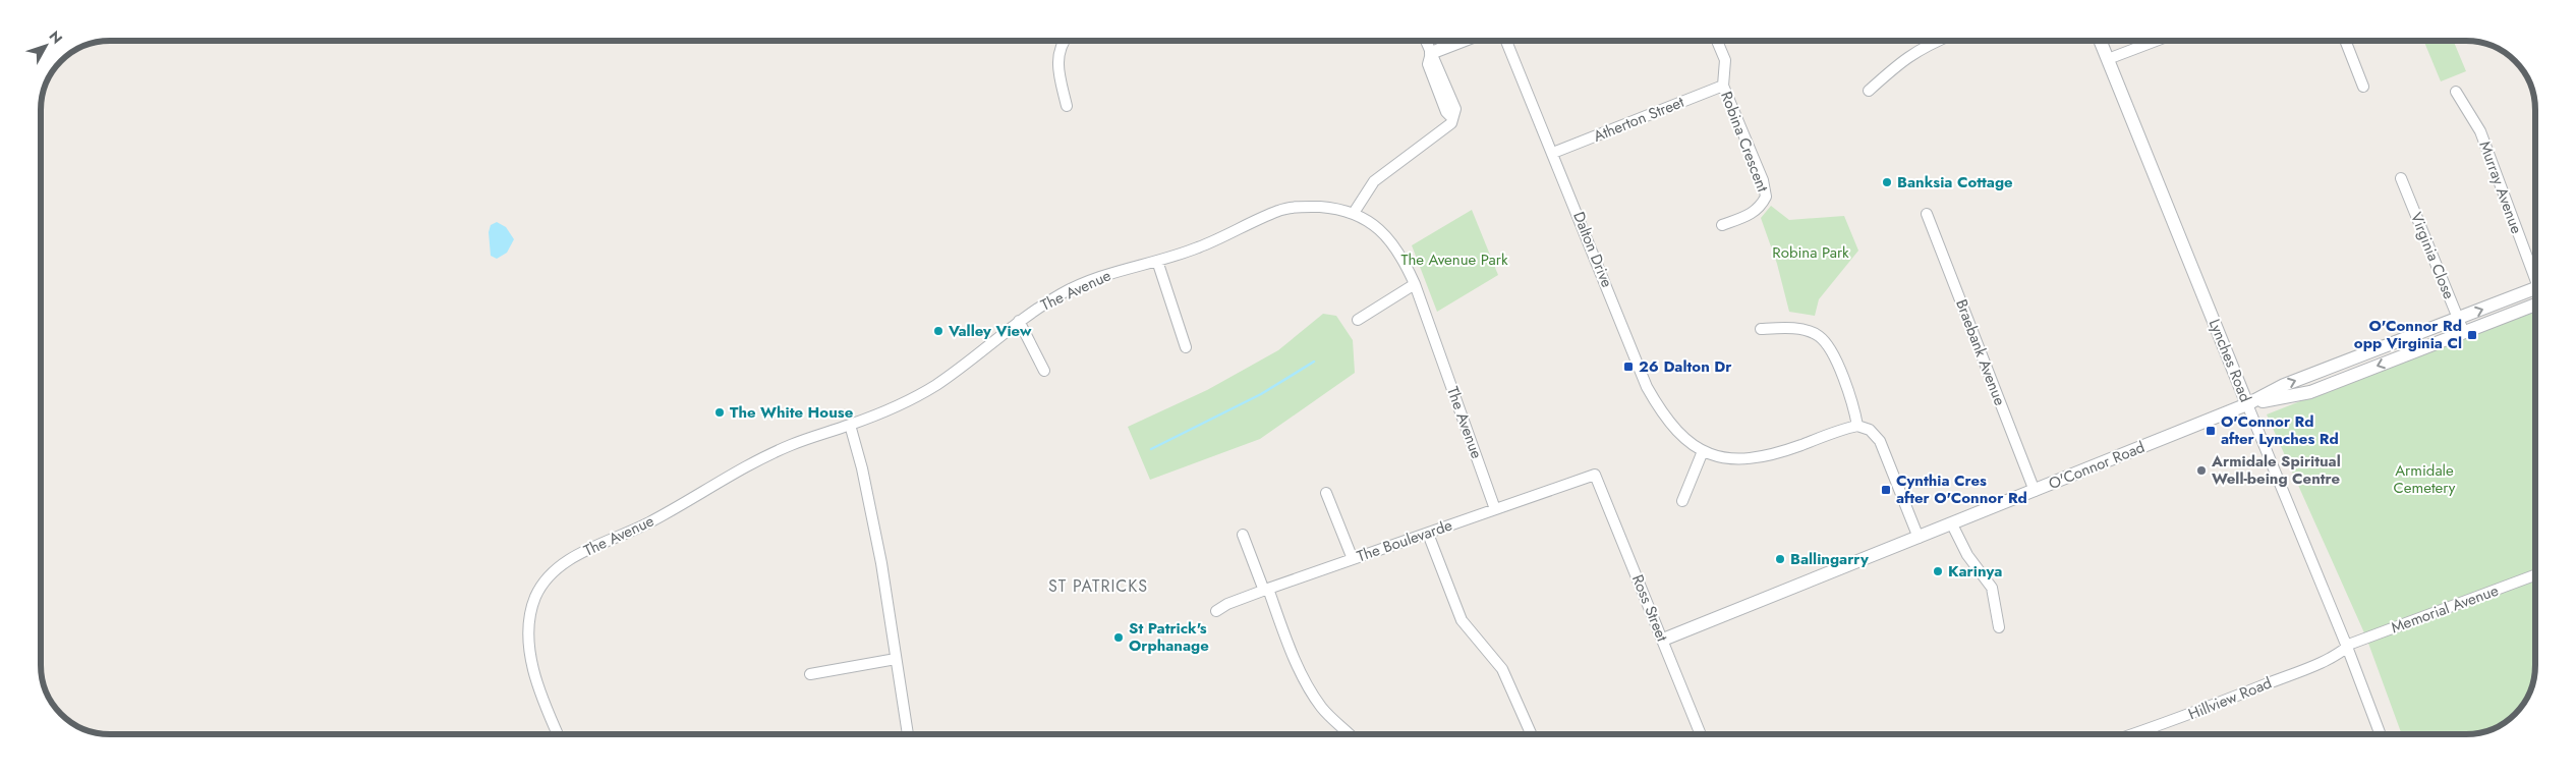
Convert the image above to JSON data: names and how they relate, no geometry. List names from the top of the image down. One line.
{"streets":{"street":["Atherton Street","Robina Crescent","Murray Avenue","Dalton Drive","Virginia Close","The Avenue","Braebank Avenue","Lynches Road","O'Connor Road","The Boulevarde","Ross Street","Memorial Avenue","Hillview Road"]},"crossings":[["Atherton Street","Robina Crescent"],["Atherton Street","Dalton Drive"],["Virginia Close","O'Connor Road"],["The Avenue","The Boulevarde"],["Braebank Avenue","O'Connor Road"],["Lynches Road","O'Connor Road"],["Lynches Road","Memorial Avenue"],["Lynches Road","Hillview Road"],["O'Connor Road","Ross Street"],["The Boulevarde","Ross Street"],["Memorial Avenue","Hillview Road"]],"districts":["ST PATRICKS"],"parks":["Robina Park","The Avenue Park","Armidale Cemetery"],"places":{"other":["Banksia Cottage","Valley View","The White House","Armidale Spiritual Well-being Centre","Ballingarry","Karinya","St Patrick's Orphanage"],"transit":["O'Connor Rd opp Virginia Cl","26 Dalton Dr","O'Connor Rd after Lynches Rd","Cynthia Cres after O'Connor Rd"]},"north":"top right"}
